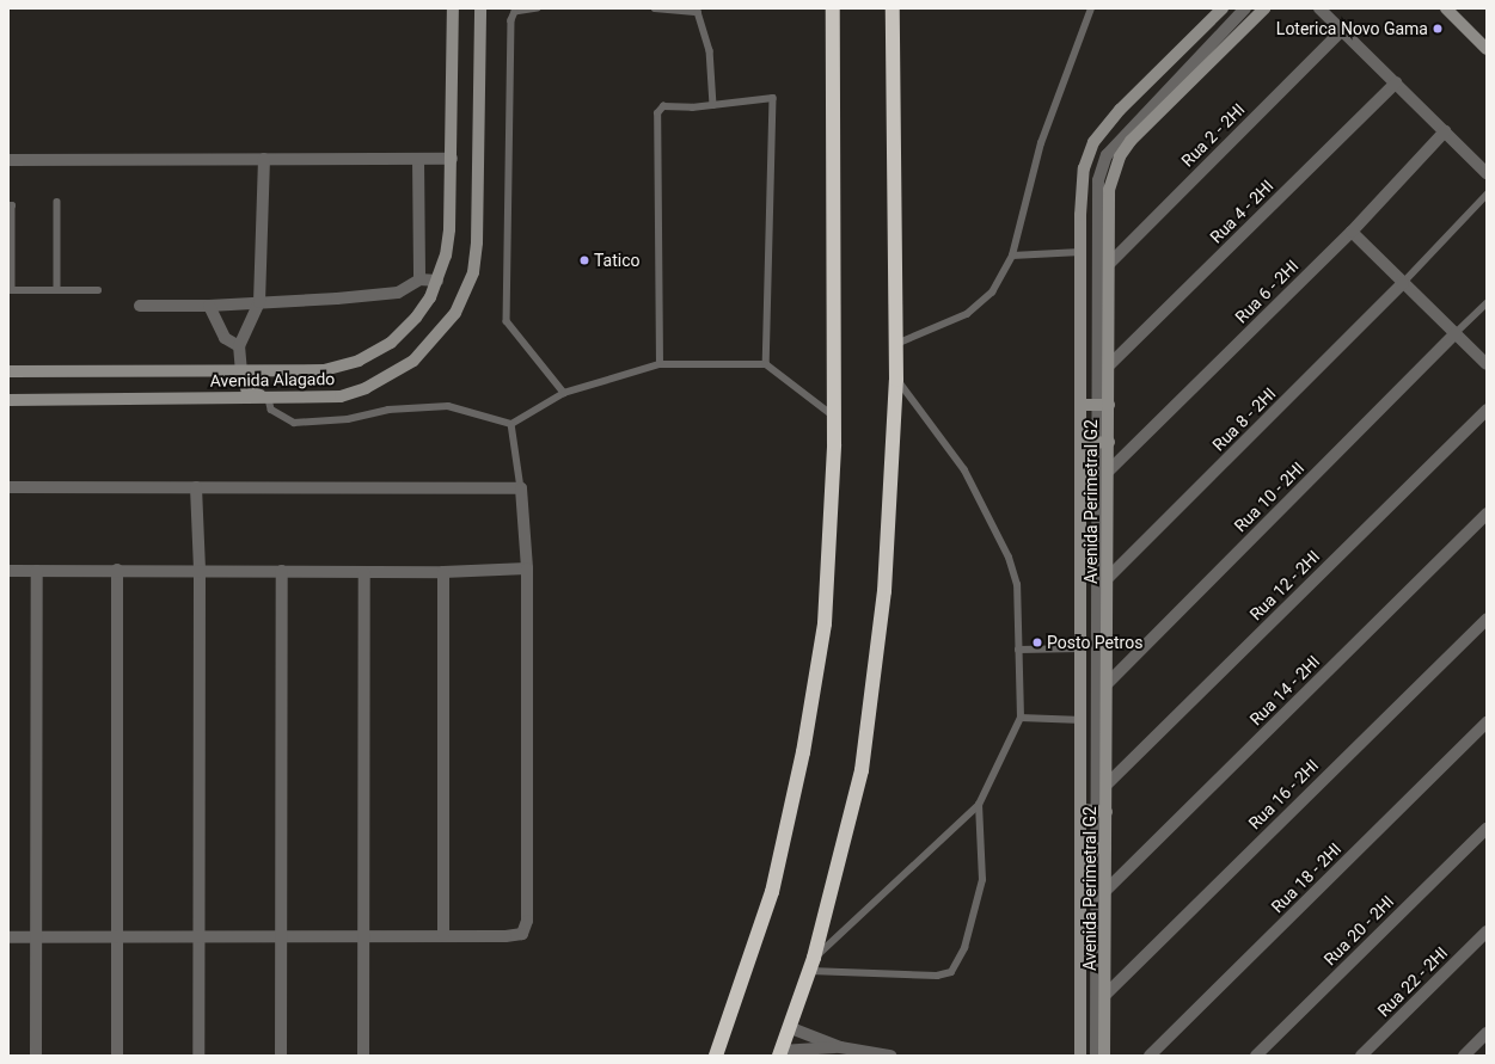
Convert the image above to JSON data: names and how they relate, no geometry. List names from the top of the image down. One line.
{"streets":{"street":["Rua 2 - 2HI","Rua 4 - 2HI","Rua 6 - 2HI","Avenida Alagado","Rua 8 - 2HI","Rua 10 - 2HI","Avenida Perimetral G2","Rua 12 - 2HI","Rua 14 - 2HI","Rua 16 - 2HI","Rua 18 - 2HI","Rua 20 - 2HI","Rua 22 - 2HI"]},"crossings":[["Rua 2 - 2HI","Avenida Perimetral G2"],["Rua 4 - 2HI","Avenida Perimetral G2"],["Rua 6 - 2HI","Avenida Perimetral G2"],["Rua 8 - 2HI","Avenida Perimetral G2"],["Rua 10 - 2HI","Avenida Perimetral G2"],["Avenida Perimetral G2","Rua 12 - 2HI"],["Avenida Perimetral G2","Rua 14 - 2HI"],["Avenida Perimetral G2","Rua 16 - 2HI"]],"places":["Loterica Novo Gama","Tatico","Posto Petros"]}
